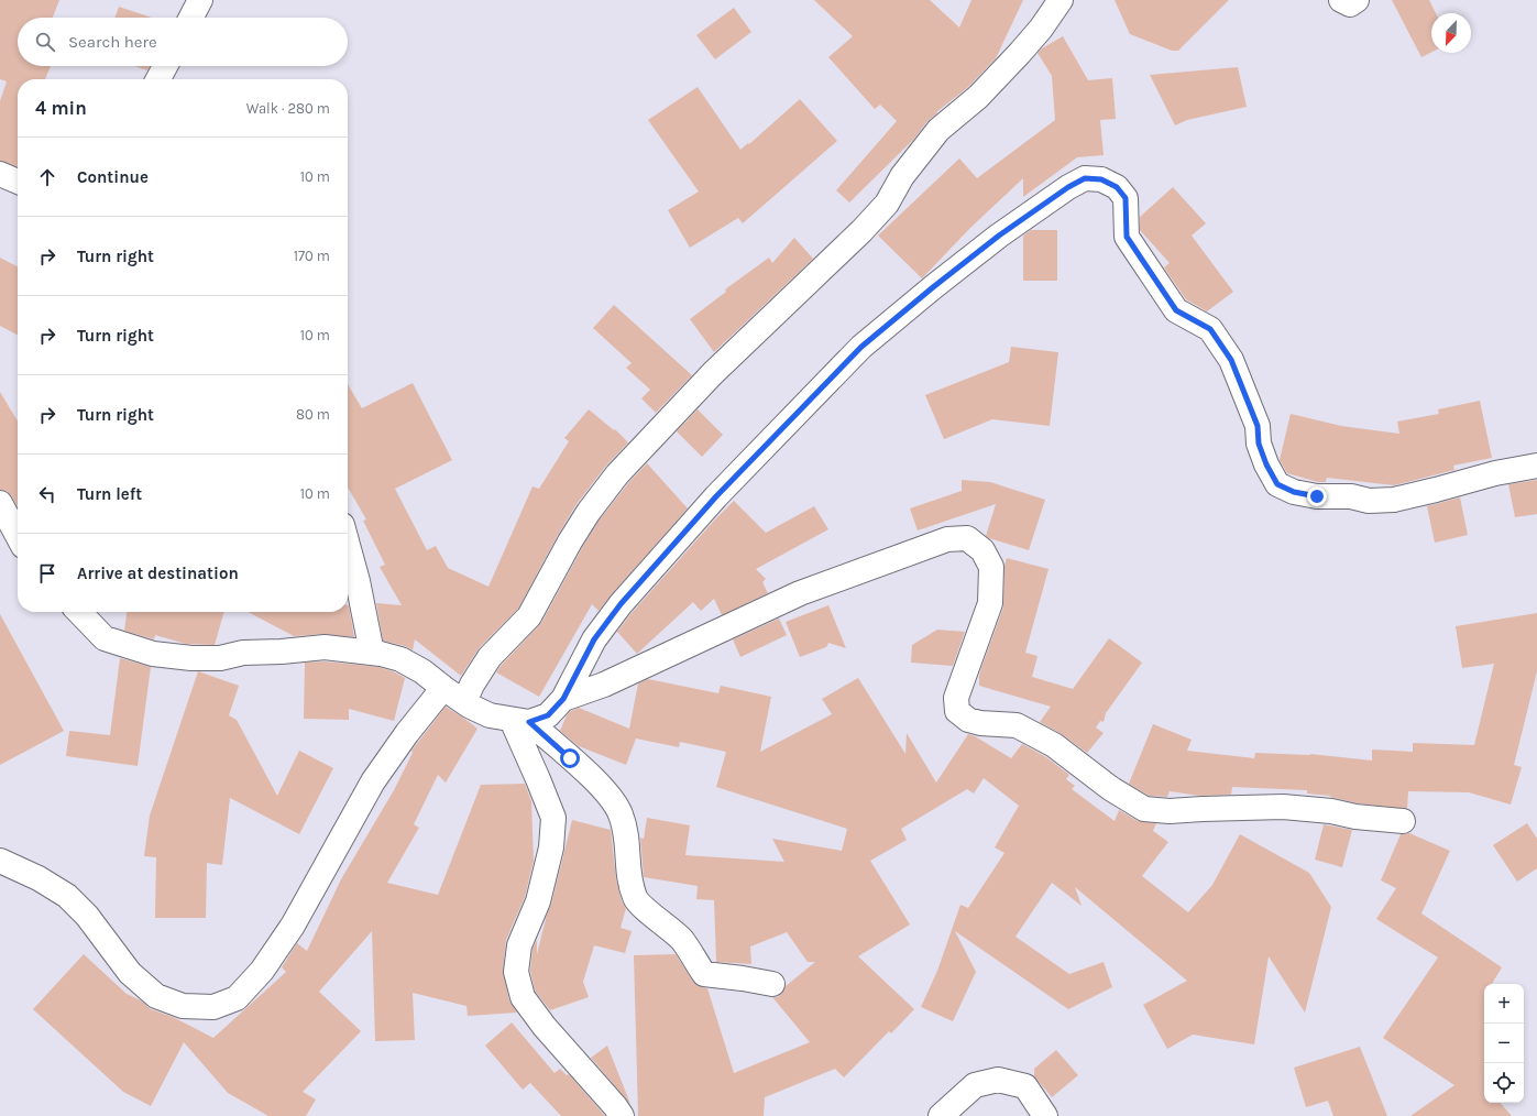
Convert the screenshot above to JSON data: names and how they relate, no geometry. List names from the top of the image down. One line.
{"north":"bottom left","page":{"search":"Search here","heading":["4 min","Walk · 280 m"],"list":[["Continue","10 m"],["Turn right","170 m"],["Turn right","10 m"],["Turn right","80 m"],["Turn left","10 m"],"Arrive at destination"],"map_buttons":["+","−"]}}
